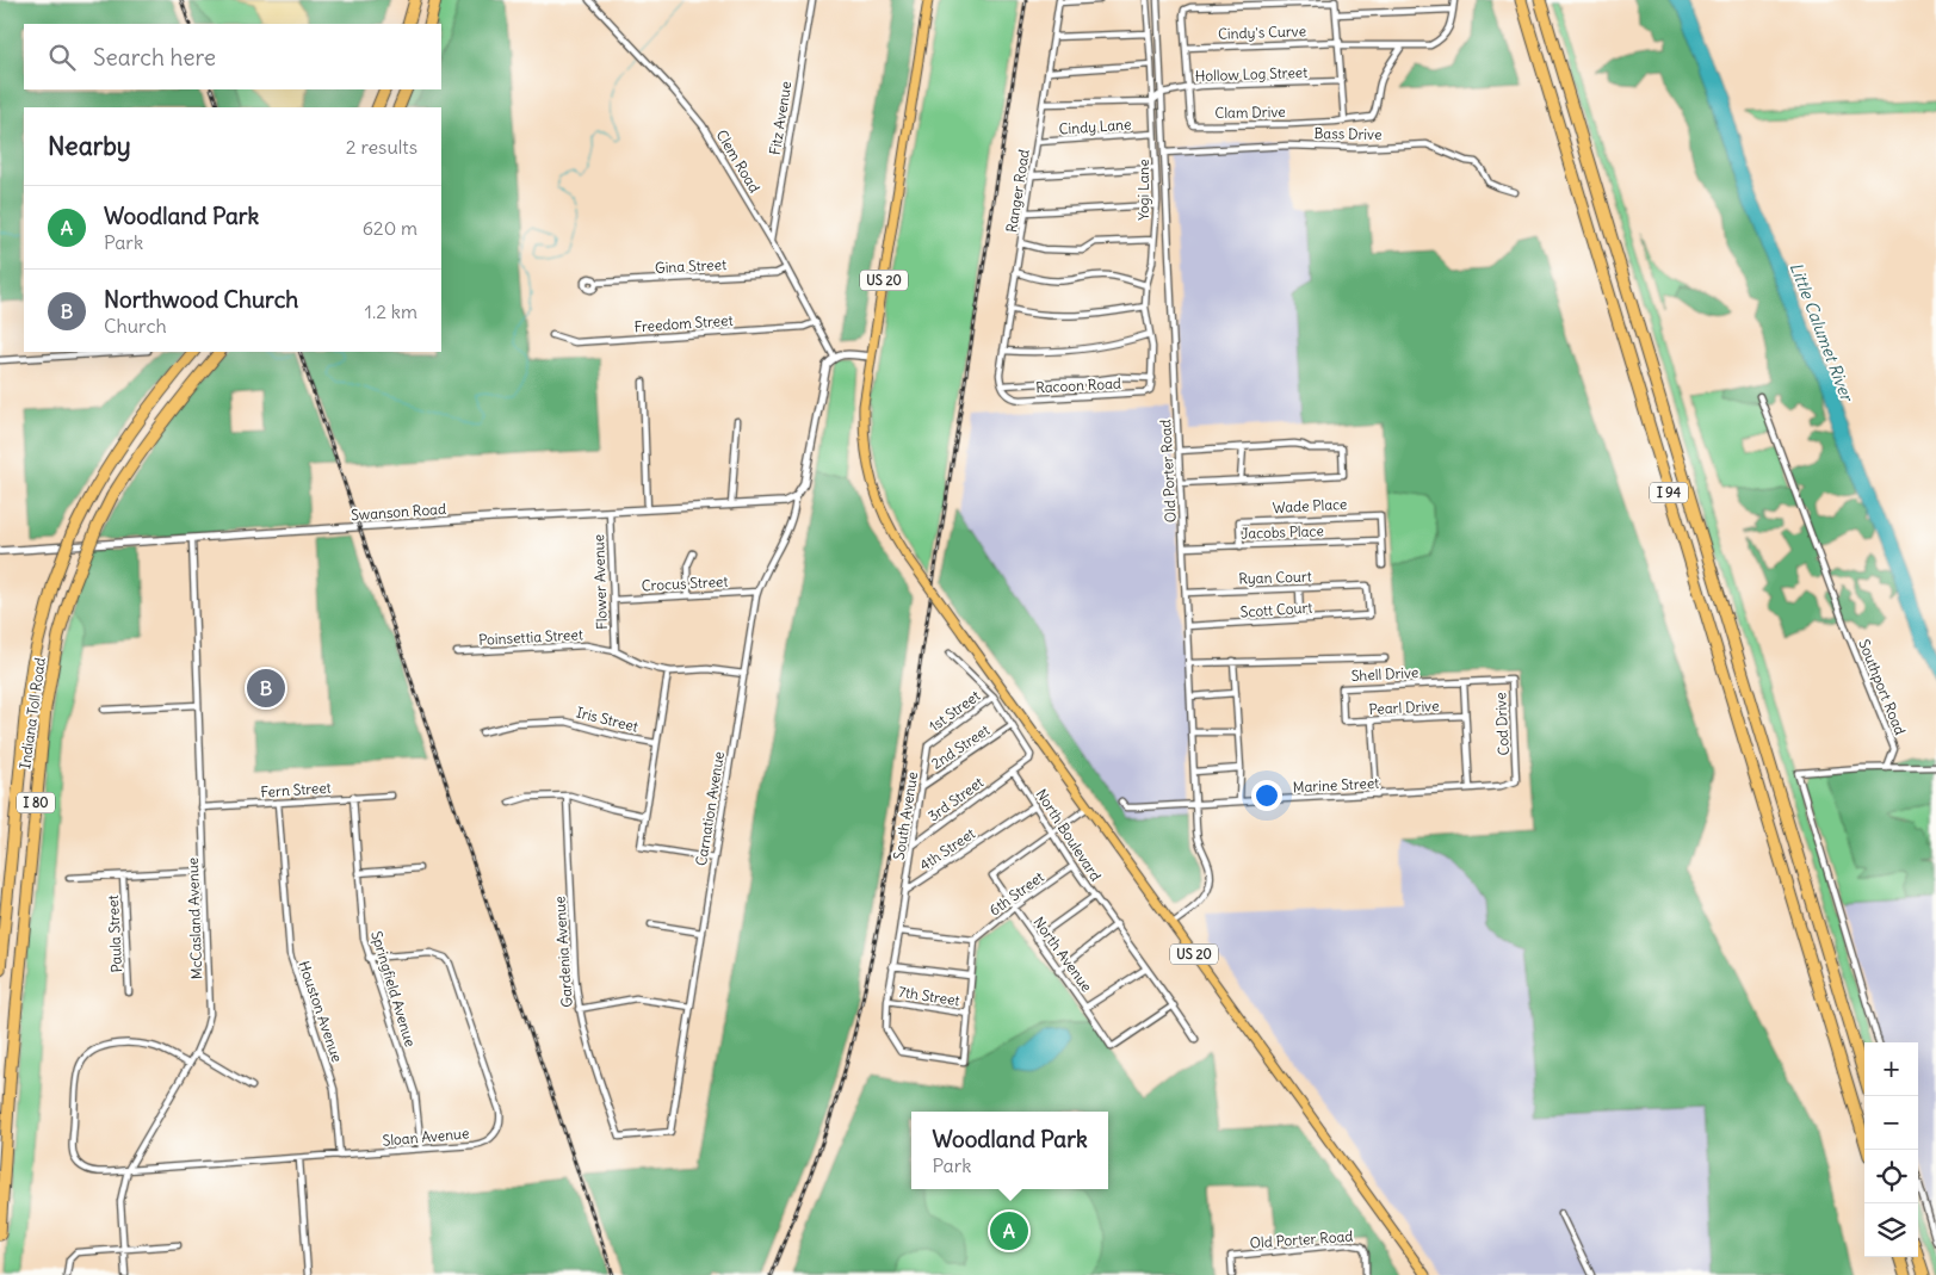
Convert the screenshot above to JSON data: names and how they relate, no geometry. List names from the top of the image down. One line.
{"streets":{"highway":["I 94","Indiana Toll Road","I 80"],"main road":["US 20"],"street":["Cindy's Curve","Hollow Log Street","Clam Drive","Fitz Avenue","Cindy Lane","Bass Drive","Clem Road","Yogi Lane","Ranger Road","Gina Street","Freedom Street","Racoon Road","Old Porter Road","Wade Place","Swanson Road","Jacobs Place","Ryan Court","Flower Avenue","Crocus Street","Scott Court","Poinsettia Street","Shell Drive","Southport Road","Pearl Drive","1st Street","Iris Street","Cod Drive","2nd Street","Marine Street","Fern Street","3rd Street","Carnation Avenue","South Avenue","North Boulevard","4th Street","6th Street","McCasland Avenue","Paula Street","Gardenia Avenue","North Avenue","Springfield Avenue","7th Street","Houston Avenue","Sloan Avenue"]},"crossings":[["Hollow Log Street","Clam Drive"],["Hollow Log Street","Old Porter Road"],["Fitz Avenue","Clem Road"],["Cindy Lane","Yogi Lane"],["Cindy Lane","Ranger Road"],["Bass Drive","Old Porter Road"],["Clem Road","Gina Street"],["Clem Road","Freedom Street"],["Yogi Lane","Racoon Road"],["Ranger Road","Racoon Road"],["US 20","Old Porter Road"],["Old Porter Road","Jacobs Place"],["Old Porter Road","Ryan Court"],["Old Porter Road","Scott Court"],["Old Porter Road","Marine Street"],["Wade Place","Jacobs Place"],["Swanson Road","Flower Avenue"],["Swanson Road","Carnation Avenue"],["Swanson Road","McCasland Avenue"],["Ryan Court","Scott Court"],["Flower Avenue","Crocus Street"],["Flower Avenue","Poinsettia Street"],["Crocus Street","Carnation Avenue"],["Poinsettia Street","Carnation Avenue"],["Shell Drive","Pearl Drive"],["Shell Drive","Cod Drive"],["1st Street","South Avenue"],["Cod Drive","Marine Street"],["2nd Street","South Avenue"],["Fern Street","McCasland Avenue"],["Fern Street","Springfield Avenue"],["Fern Street","Houston Avenue"],["3rd Street","South Avenue"],["3rd Street","North Boulevard"],["Carnation Avenue","Gardenia Avenue"],["South Avenue","4th Street"],["North Boulevard","4th Street"],["North Boulevard","6th Street"],["North Boulevard","North Avenue"],["6th Street","North Avenue"],["McCasland Avenue","Sloan Avenue"],["Springfield Avenue","Sloan Avenue"],["Houston Avenue","Sloan Avenue"]],"water":["Little Calumet River"],"page":{"search":"Search here","heading":["Nearby","2 results"],"list":[{"mark":"A","name":"Woodland Park","note":"Park","value":"620 m"},{"mark":"B","name":"Northwood Church","note":"Church","value":"1.2 km"}],"pins":["B","A"],"map_buttons":["+","−"],"popup":["Woodland Park","Park"]}}
